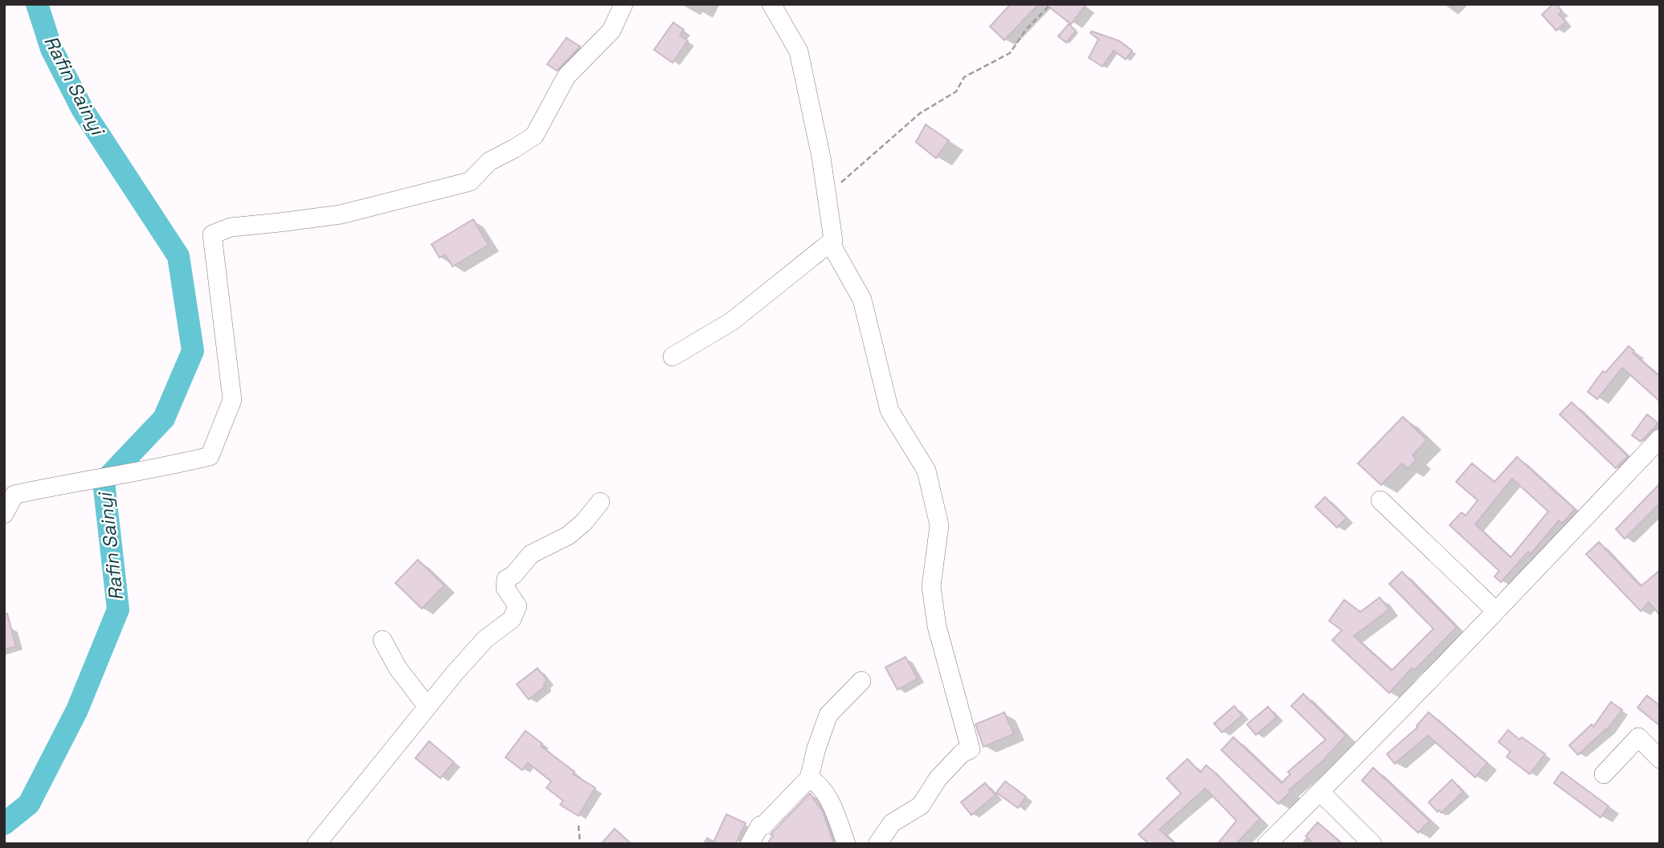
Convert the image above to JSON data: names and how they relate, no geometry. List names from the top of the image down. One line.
{"water":["Rafin Sainyi"]}
